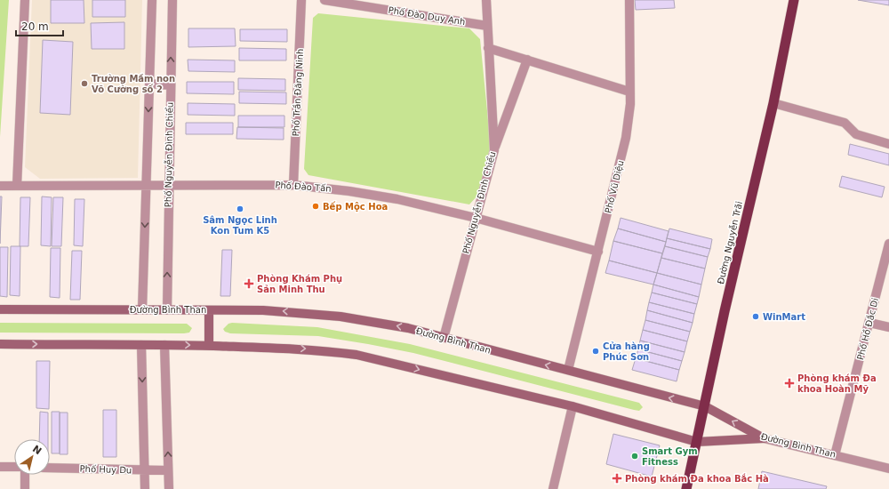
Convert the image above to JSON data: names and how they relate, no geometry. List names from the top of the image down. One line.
{"streets":{"highway":["Đường Nguyễn Trãi"],"main road":["Đường Bình Than"],"street":["Phố Đào Duy Anh","Phố Trần Đăng Ninh","Phố Nguyễn Đình Chiểu","Phố Đào Tấn","Phố Vũ Diệu","Phố Hồ Đắc Di","Phố Huy Du"]},"crossings":[["Phố Đào Duy Anh","Phố Nguyễn Đình Chiểu"],["Phố Trần Đăng Ninh","Phố Đào Tấn"],["Phố Nguyễn Đình Chiểu","Phố Đào Tấn"],["Phố Nguyễn Đình Chiểu","Đường Bình Than"],["Phố Đào Tấn","Phố Vũ Diệu"],["Phố Vũ Diệu","Đường Bình Than"],["Đường Nguyễn Trãi","Đường Bình Than"],["Đường Bình Than","Phố Hồ Đắc Di"]],"places":{"other":["Trường Mầm non Võ Cường số 2","Bếp Mộc Hoa","Sâm Ngọc Linh Kon Tum K5","WinMart","Cửa hàng Phúc Sơn","Smart Gym Fitness"],"health":["Phòng Khám Phụ Sản Minh Thu","Phòng khám Đa khoa Hoàn Mỹ","Phòng khám Đa khoa Bắc Hà"]},"scale_bar":"20 m","north":"top right"}
